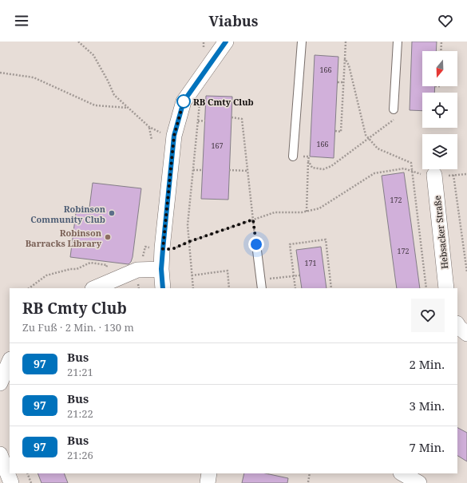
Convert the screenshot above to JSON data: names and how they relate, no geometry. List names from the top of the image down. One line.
{"streets":{"street":["Hebsacker Straße"]},"places":["RB Cmty Club","Robinson Community Club","Robinson Barracks Library"],"lines":["bus line 97"],"house_numbers":["166","166","167","172","172","171"],"north":"bottom","page":{"header":"Viabus","heading":["RB Cmty Club","Zu Fuß · 2 Min. · 130 m"],"list":[{"mark":"97","name":"Bus","note":"21:21","value":"2 Min."},{"mark":"97","name":"Bus","note":"21:22","value":"3 Min."},{"mark":"97","name":"Bus","note":"21:26","value":"7 Min."}]}}
